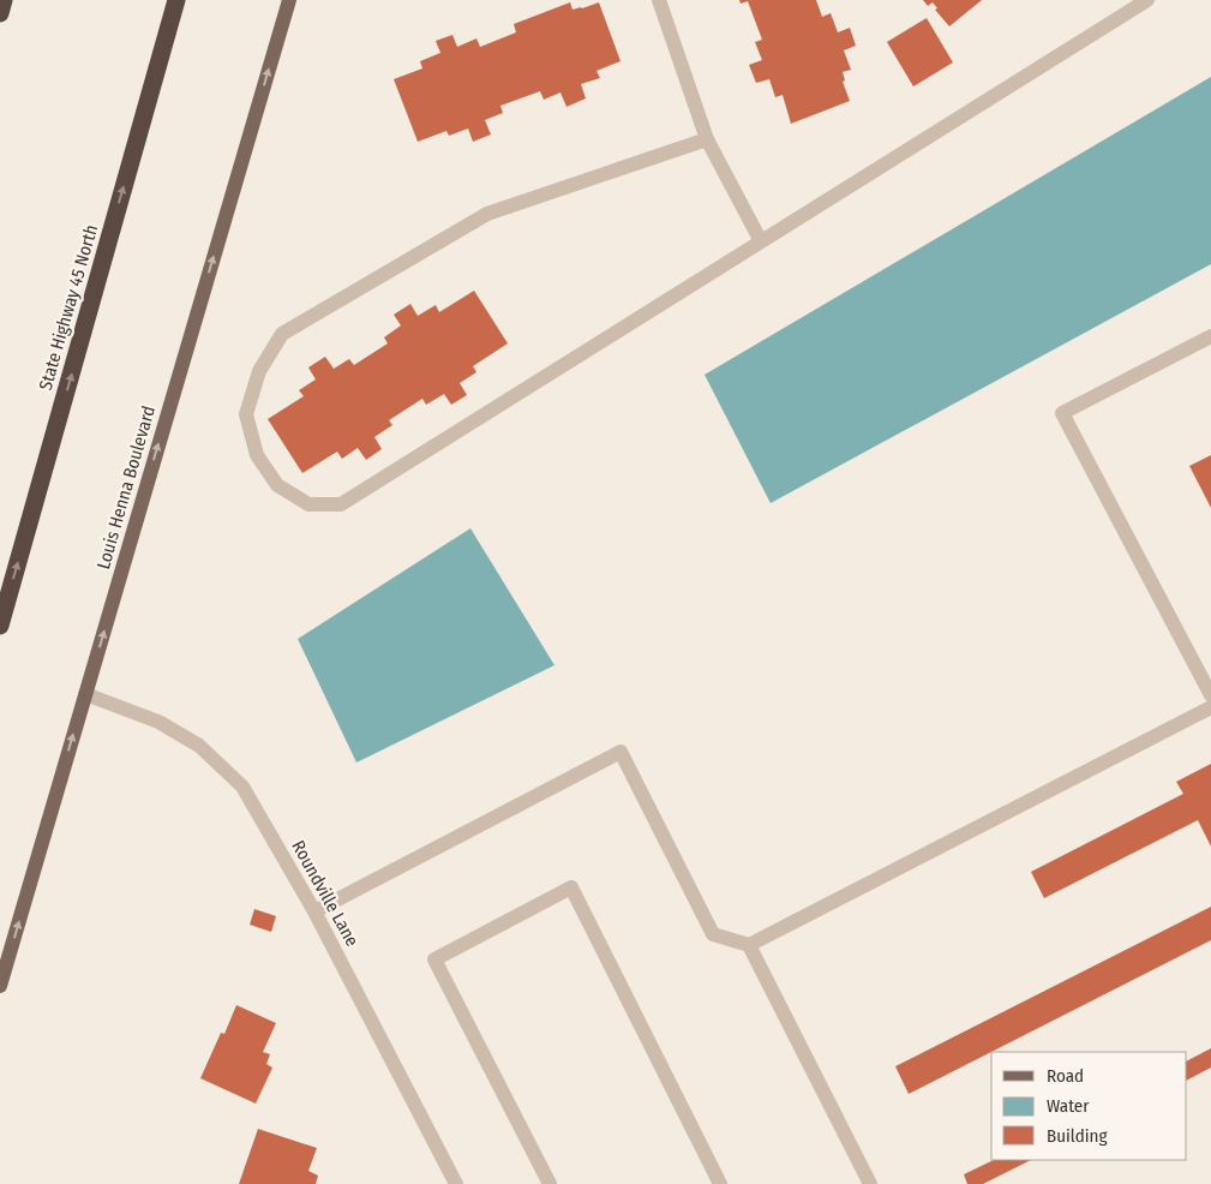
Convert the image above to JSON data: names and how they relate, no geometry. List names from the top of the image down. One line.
{"streets":{"highway":["State Highway 45 North"],"main road":["Louis Henna Boulevard"],"street":["Roundville Lane"]},"crossings":[["Louis Henna Boulevard","Roundville Lane"]],"one_way":["State Highway 45 North","Louis Henna Boulevard"],"legend":["Road","Water","Building"]}
